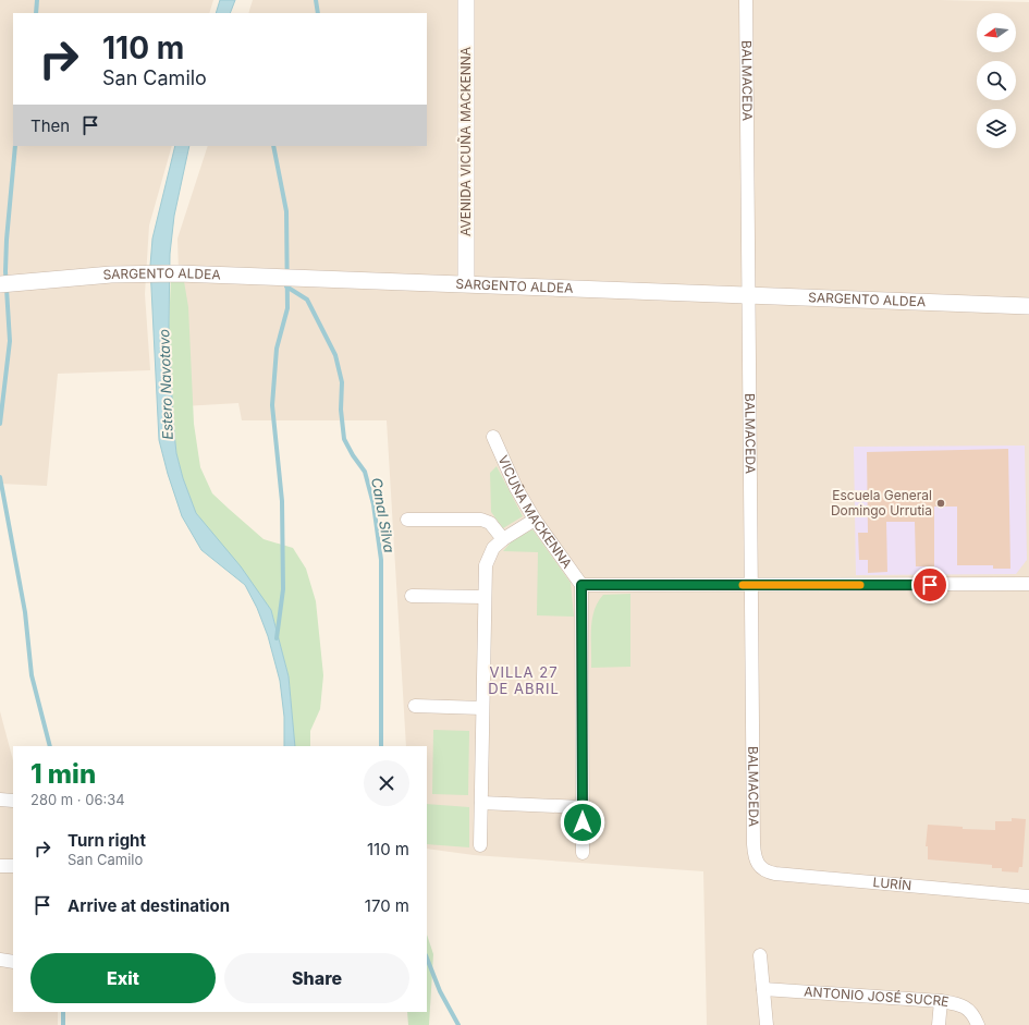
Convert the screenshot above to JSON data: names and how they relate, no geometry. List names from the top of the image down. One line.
{"streets":{"street":["BALMACEDA","AVENIDA VICUÑA MACKENNA","SARGENTO ALDEA","VICUÑA MACKENNA","LURÍN","ANTONIO JOSÉ SUCRE"]},"crossings":[["BALMACEDA","SARGENTO ALDEA"],["BALMACEDA","LURÍN"],["AVENIDA VICUÑA MACKENNA","SARGENTO ALDEA"]],"districts":["VILLA 27 DE ABRIL"],"water":["Estero Navotavo","Canal Silva"],"places":["Escuela General Domingo Urrutia"],"north":"left","page":{"turn":["110 m","San Camilo"],"then":"Then","heading":["1 min","280 m · 06:34"],"list":[{"name":"Turn right","note":"San Camilo","value":"110 m"},{"name":"Arrive at destination","value":"170 m"}],"buttons":["Exit","Share"]}}
